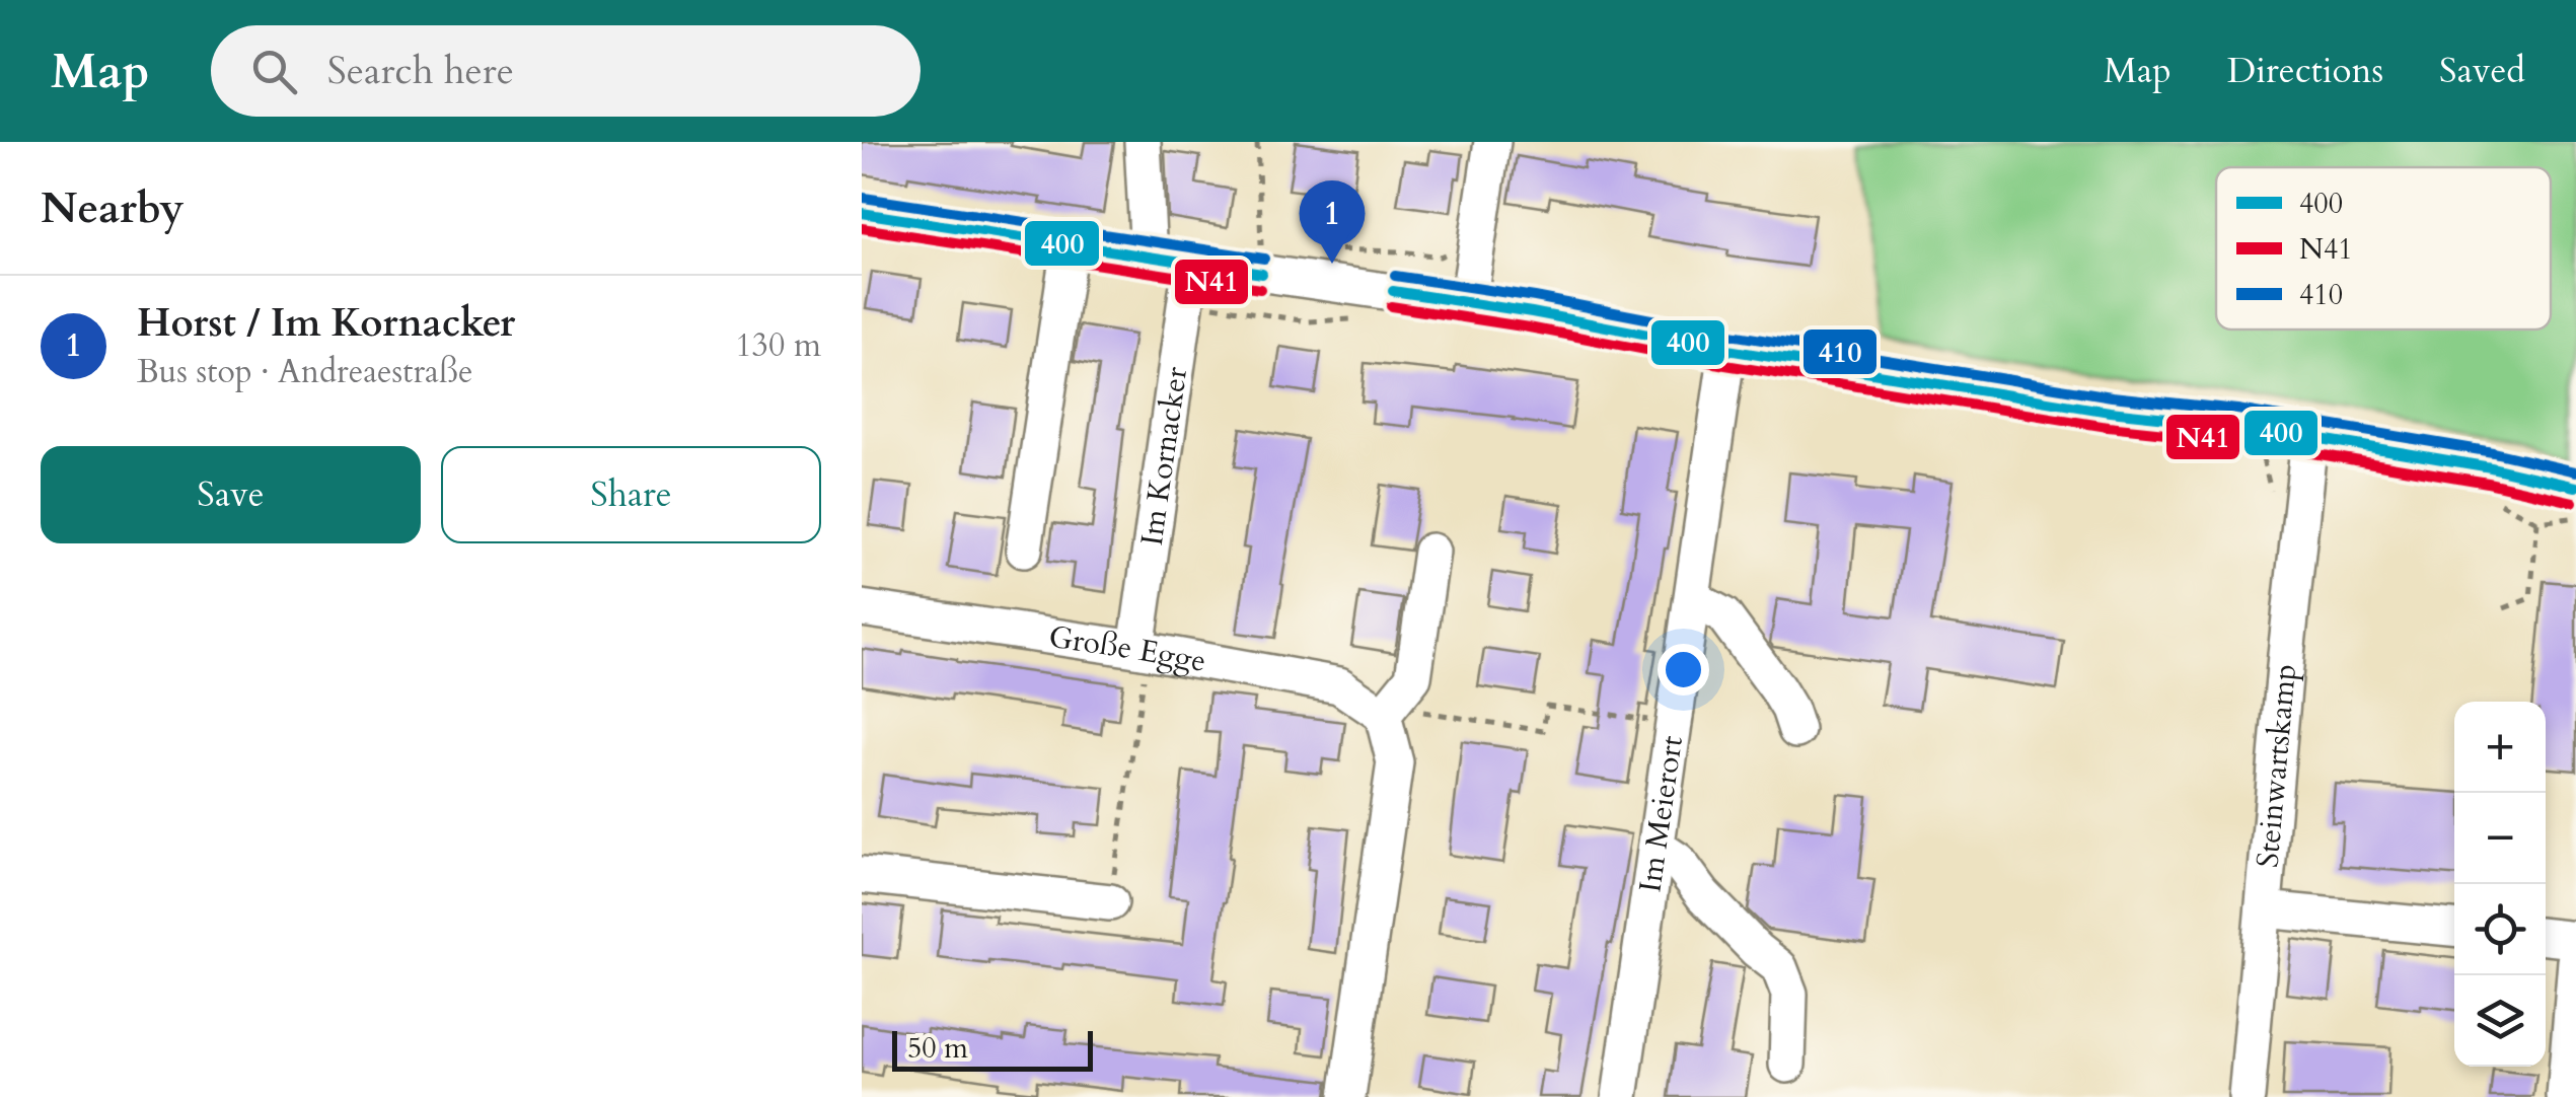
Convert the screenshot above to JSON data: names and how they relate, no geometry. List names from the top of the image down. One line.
{"streets":{"street":["Im Kornacker","Große Egge","Steinwartskamp","Im Meierort"]},"crossings":[["Im Kornacker","Große Egge"]],"lines":["transit line 410","transit line 400","transit line N41"],"legend":["400","N41","410"],"scale_bar":"50 m","page":{"header":"Map","search":"Search here","nav":["Map","Directions","Saved"],"heading":"Nearby","pins":"1","list":[{"mark":"1","name":"Horst / Im Kornacker","note":"Bus stop · Andreaestraße","value":"130 m"}],"buttons":["Save","Share"],"map_buttons":["+","−"],"scale":"50 m"}}
